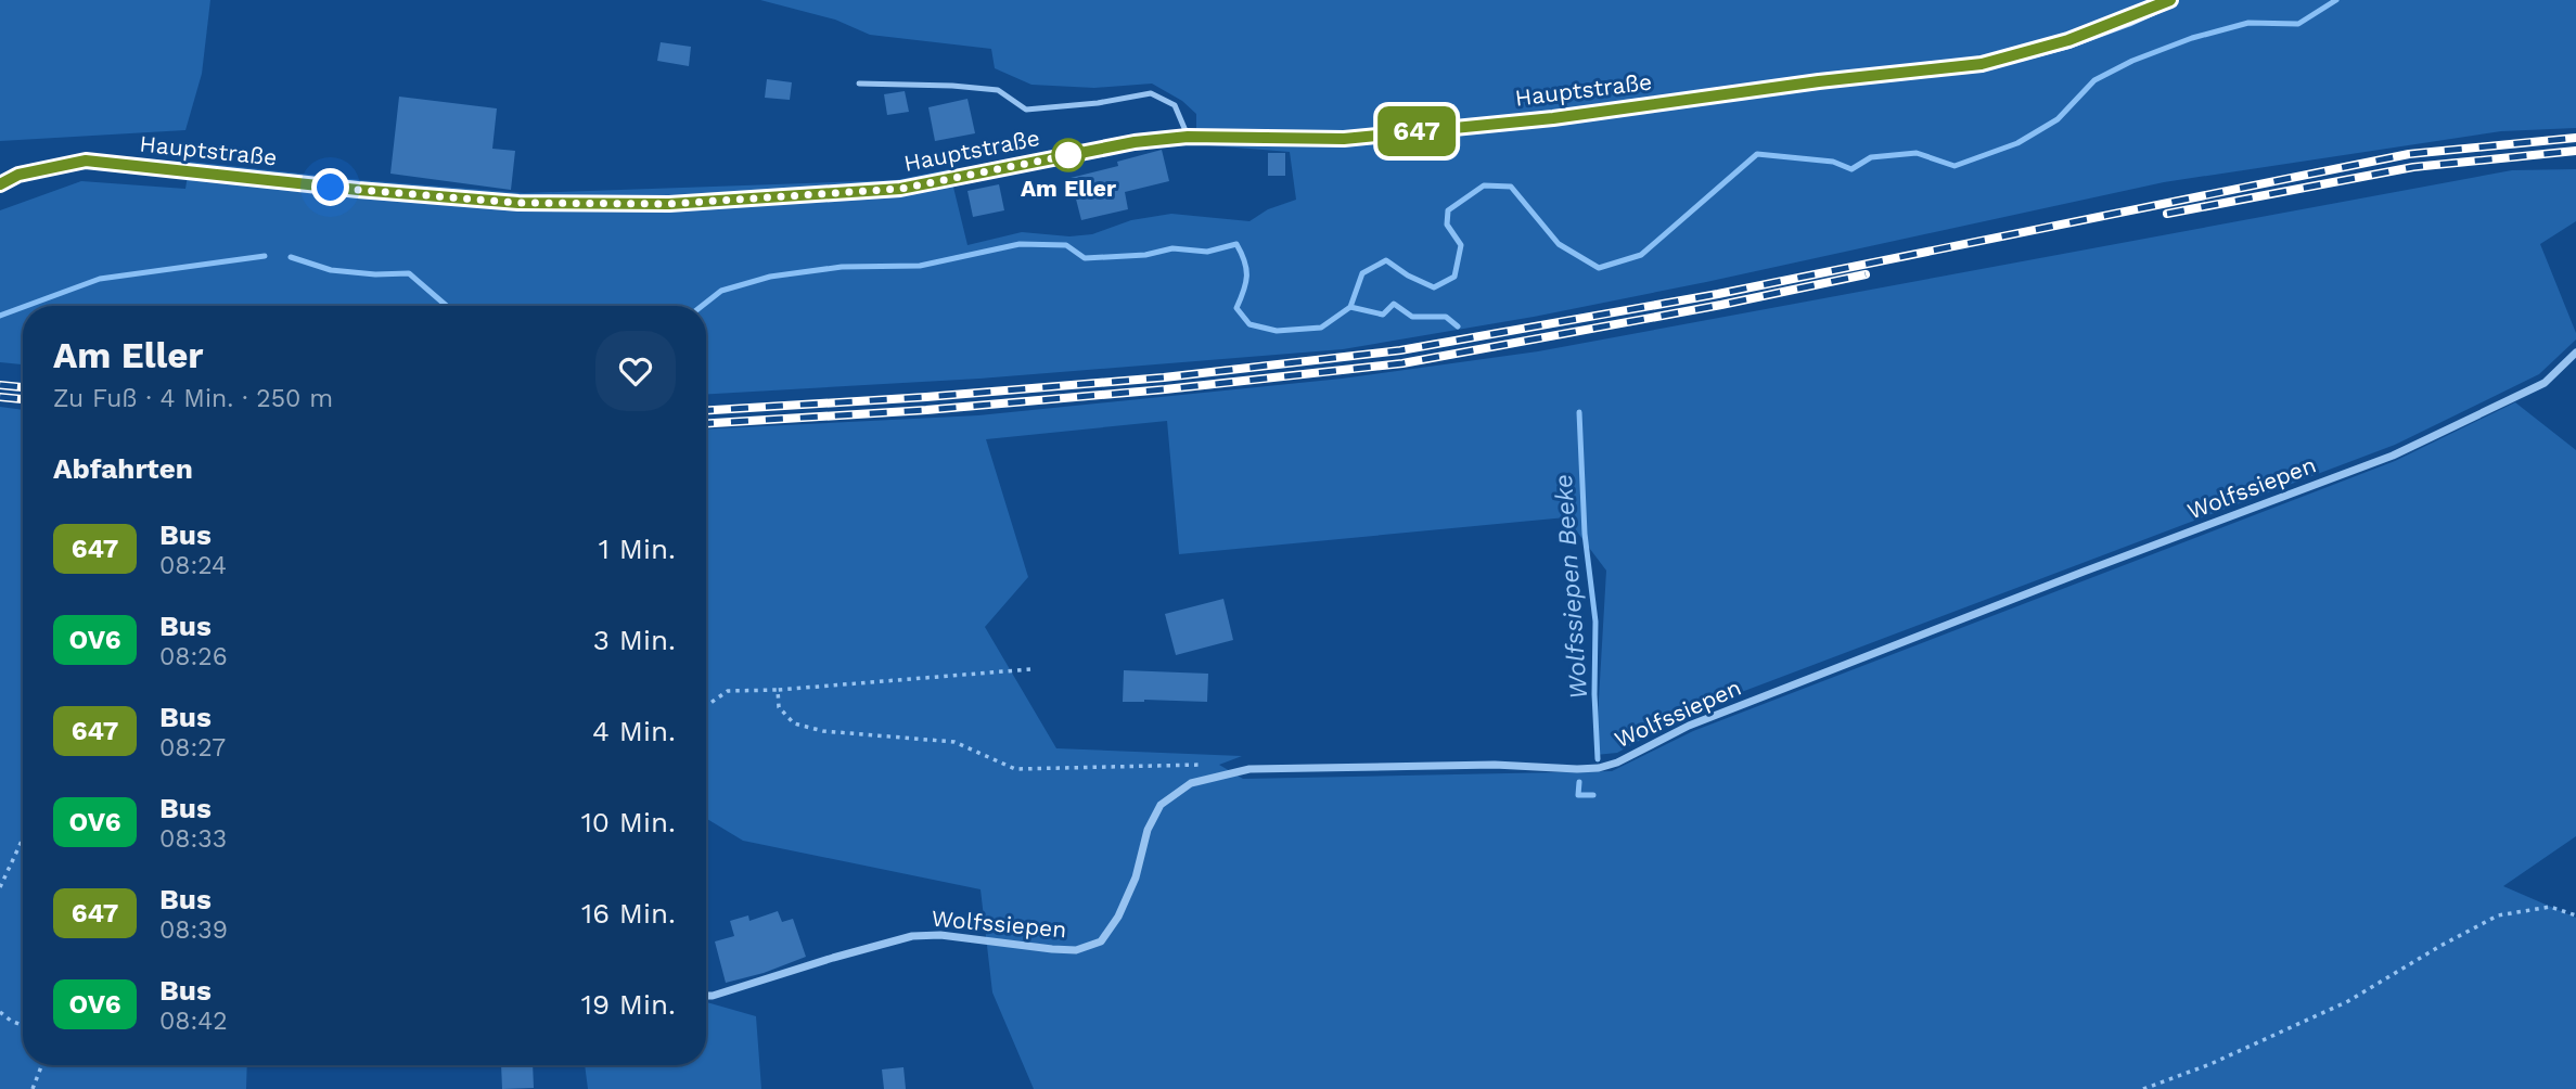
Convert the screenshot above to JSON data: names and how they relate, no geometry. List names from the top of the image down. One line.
{"streets":{"main road":["Hauptstraße"],"street":["Wolfssiepen"]},"water":["Wolfssiepen Beeke"],"places":["Am Eller"],"lines":["bus line 647"],"page":{"on_map":"647","heading":[["Am Eller","Zu Fuß · 4 Min. · 250 m"],"Abfahrten"],"list":[{"mark":"647","name":"Bus","note":"08:24","value":"1 Min."},{"mark":"OV6","name":"Bus","note":"08:26","value":"3 Min."},{"mark":"647","name":"Bus","note":"08:27","value":"4 Min."},{"mark":"OV6","name":"Bus","note":"08:33","value":"10 Min."},{"mark":"647","name":"Bus","note":"08:39","value":"16 Min."},{"mark":"OV6","name":"Bus","note":"08:42","value":"19 Min."}]}}
